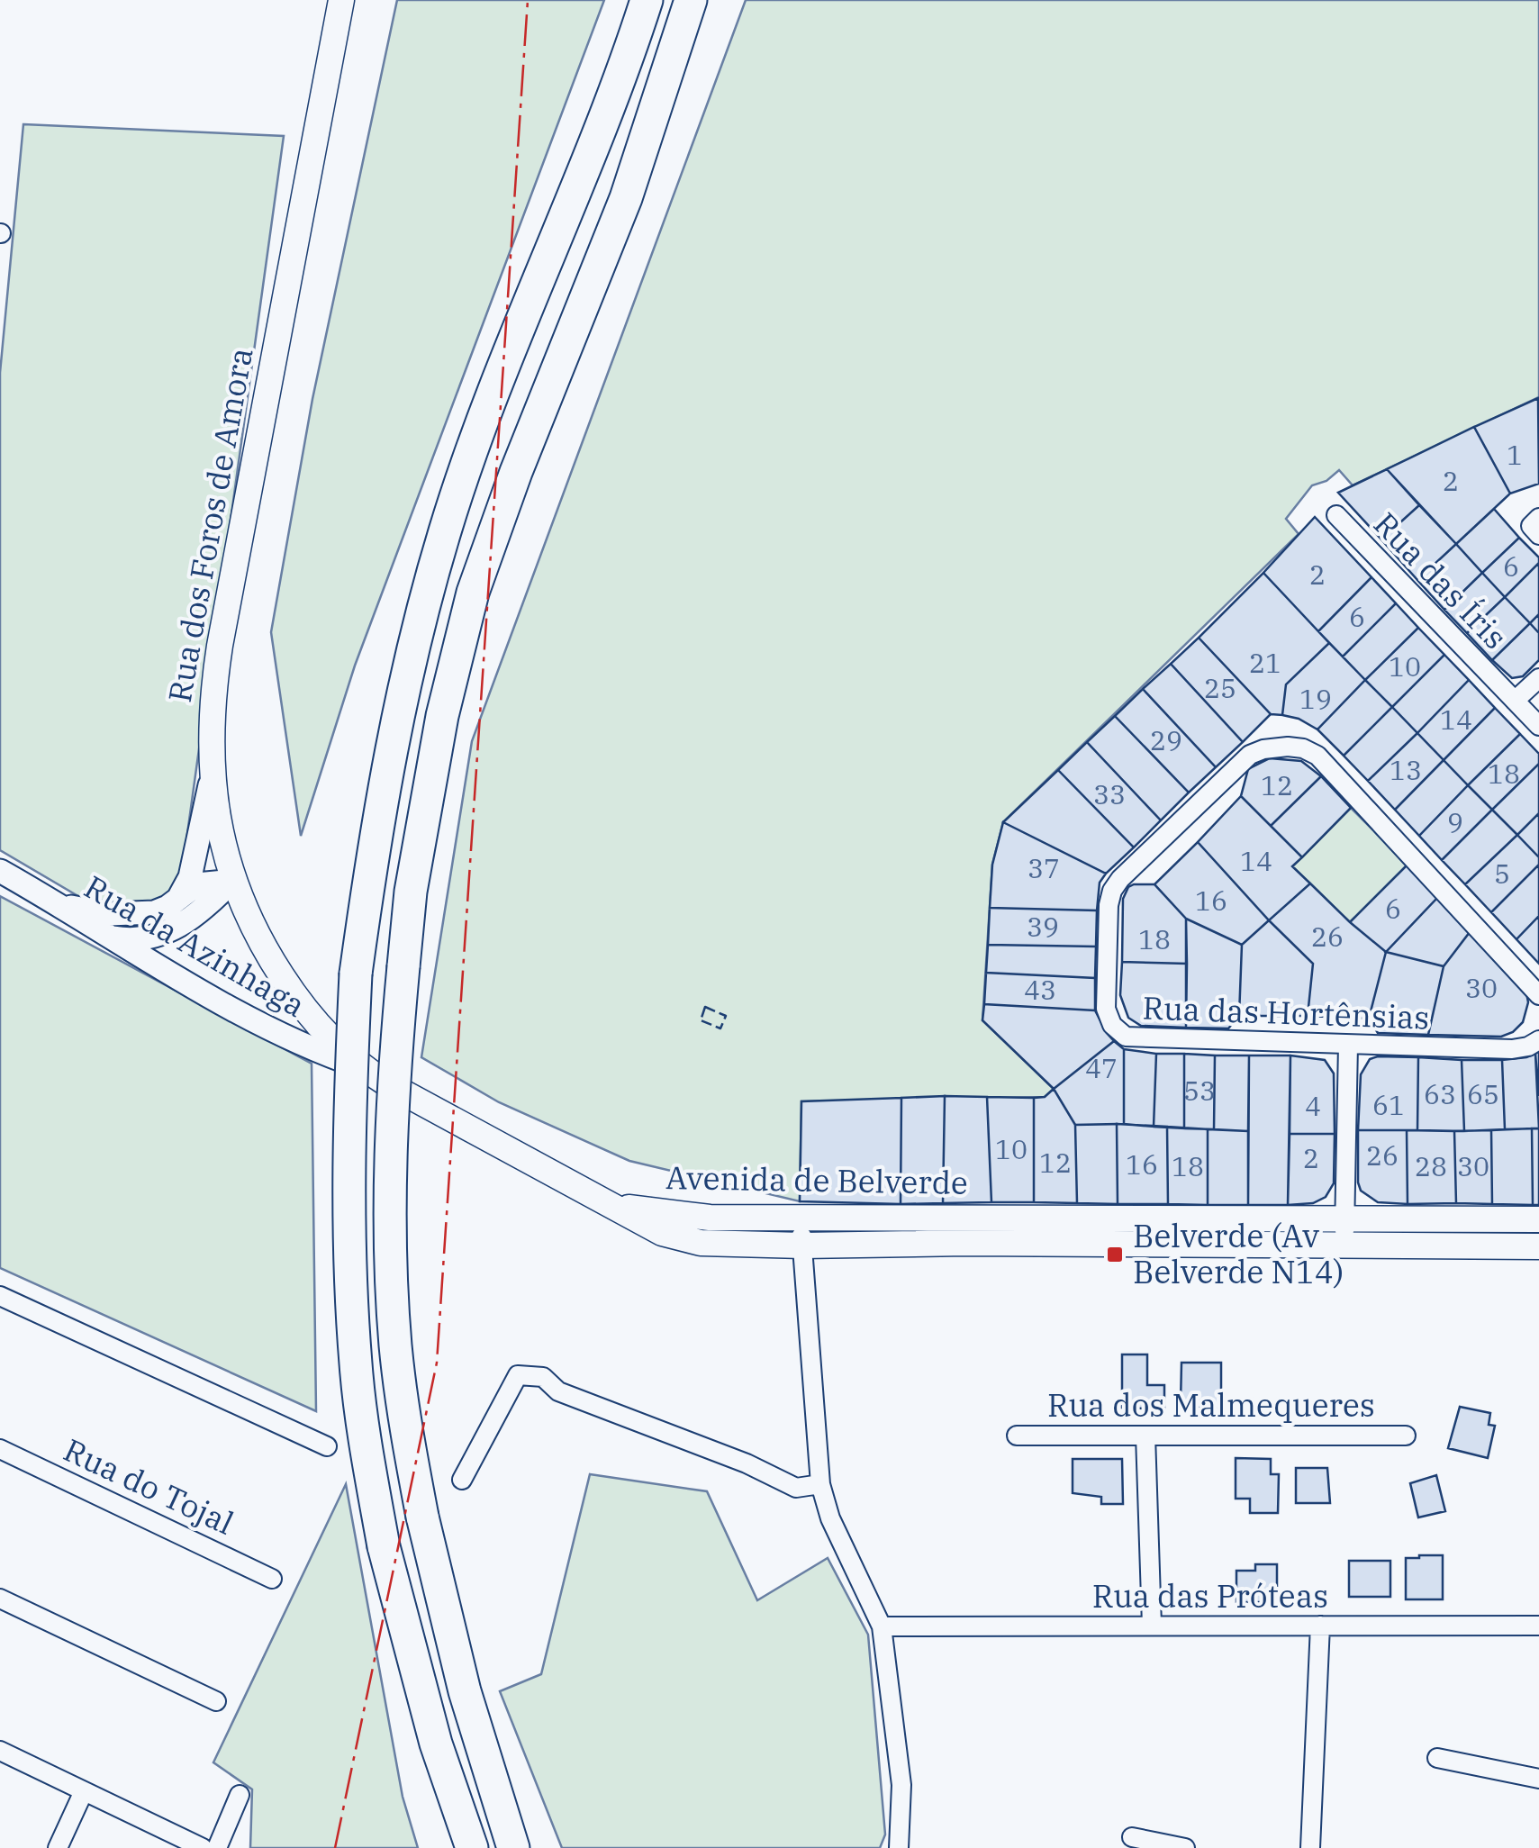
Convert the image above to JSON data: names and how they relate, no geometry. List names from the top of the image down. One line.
{"streets":{"main road":["Rua dos Foros de Amora","Avenida de Belverde"],"street":["Rua das Íris","Rua da Azinhaga","Rua das Hortênsias","Rua dos Malmequeres","Rua do Tojal","Rua das Próteas"]},"crossings":[["Rua dos Foros de Amora","Rua da Azinhaga"],["Rua dos Foros de Amora","Avenida de Belverde"]],"places":{"transit":["Belverde (Av Belverde N14)"]},"house_numbers":["1","2","6","2","6","21","10","25","19","14","29","13","18","12","33","9","14","37","5","16","6","39","26","18","30","43","47","53","63","65","61","4","10","26","2","12","16","18","28","30"]}
